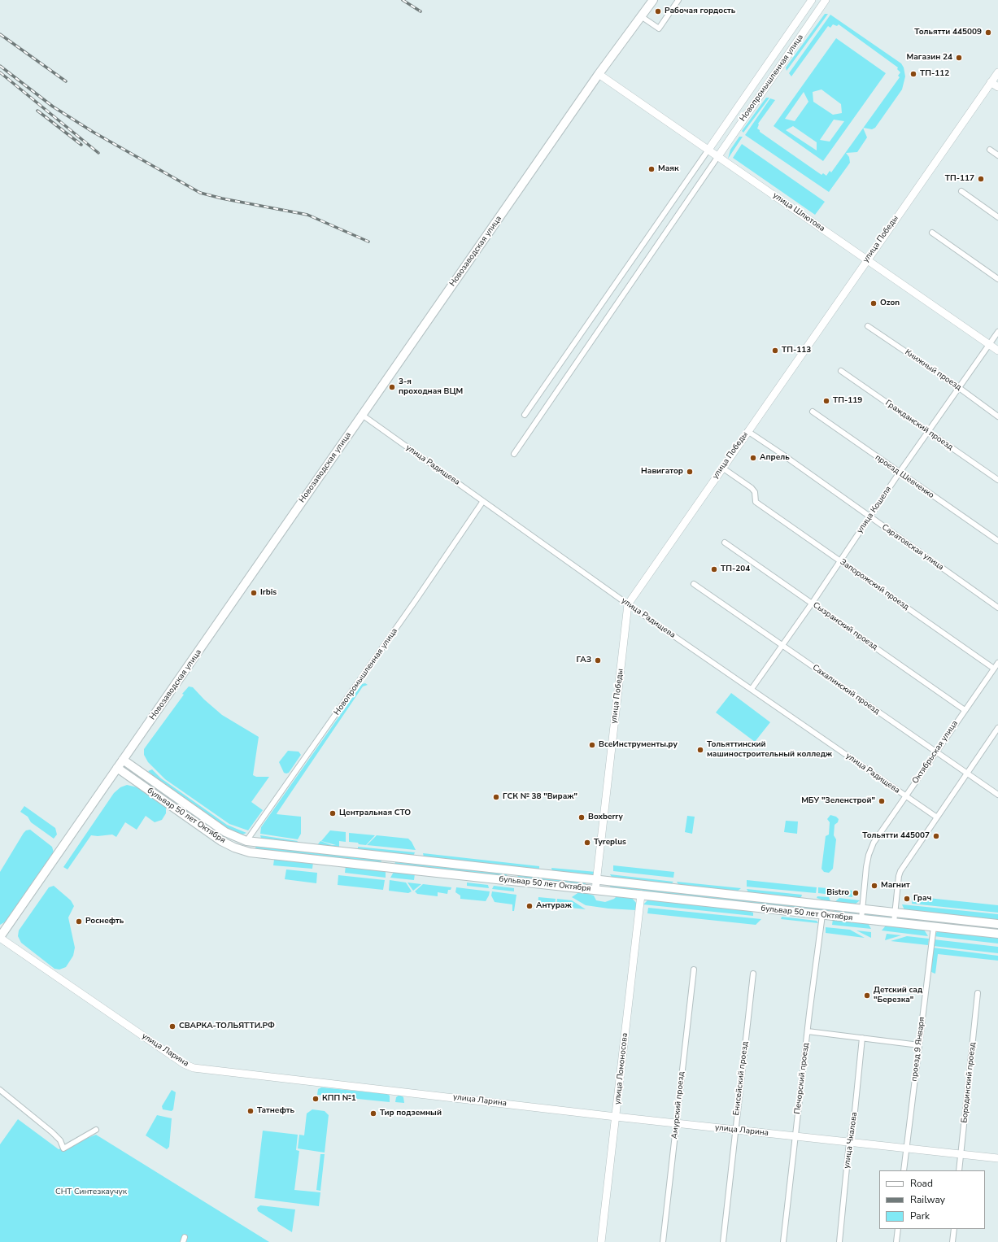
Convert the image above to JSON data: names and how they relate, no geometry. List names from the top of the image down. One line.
{"streets":{"main road":["Новопромышленная улица","улица Шлютова","улица Победы","Новозаводская улица","бульвар 50 лет Октября","улица Ларина","улица Ломоносова"],"street":["Книжный проезд","Гражданский проезд","улица Радищева","проезд Шевченко","улица Кошеля","Саратовская улица","Запорожский проезд","Сызранский проезд","Сахалинский проезд","Октябрьская улица","проезд 9 Января","Енисейский проезд","Печорский проезд","Бородинский проезд","Амурский проезд","улица Чкалова"]},"crossings":[["Новопромышленная улица","улица Шлютова"],["Новопромышленная улица","улица Радищева"],["Новопромышленная улица","бульвар 50 лет Октября"],["улица Шлютова","улица Победы"],["улица Шлютова","Новозаводская улица"],["улица Шлютова","улица Кошеля"],["улица Победы","улица Радищева"],["улица Победы","Саратовская улица"],["улица Победы","Запорожский проезд"],["улица Победы","бульвар 50 лет Октября"],["Новозаводская улица","улица Радищева"],["Новозаводская улица","бульвар 50 лет Октября"],["Новозаводская улица","улица Ларина"],["Книжный проезд","улица Кошеля"],["Гражданский проезд","улица Кошеля"],["улица Радищева","улица Кошеля"],["улица Радищева","Октябрьская улица"],["проезд Шевченко","улица Кошеля"],["улица Кошеля","Саратовская улица"],["улица Кошеля","Запорожский проезд"],["улица Кошеля","Сызранский проезд"],["улица Кошеля","Сахалинский проезд"],["Запорожский проезд","Октябрьская улица"],["Сызранский проезд","Октябрьская улица"],["Сахалинский проезд","Октябрьская улица"],["Октябрьская улица","бульвар 50 лет Октября"],["бульвар 50 лет Октября","проезд 9 Января"],["бульвар 50 лет Октября","улица Ломоносова"],["бульвар 50 лет Октября","Печорский проезд"],["проезд 9 Января","улица Ларина"],["улица Ларина","улица Ломоносова"],["улица Ларина","Енисейский проезд"],["улица Ларина","Печорский проезд"],["улица Ларина","Бородинский проезд"],["улица Ларина","Амурский проезд"],["улица Ларина","улица Чкалова"]],"parks":["СНТ Синтезкаучук"],"places":["Рабочая гордость","Тольятти 445009","Магазин 24","ТП-112","Маяк","ТП-117","Ozon","ТП-113","3-я проходная ВЦМ","ТП-119","Апрель","Навигатор","ТП-204","Irbis","ГАЗ","ВсеИнструменты.ру","Тольяттинский машиностроительный колледж","ГСК № 38 \"Вираж\"","МБУ \"Зеленстрой\"","Центральная СТО","Boxberry","Тольятти 445007","Tyreplus","Магнит","Bistro","Грач","Антураж","Роснефть","Детский сад \"Березка\"","СВАРКА-ТОЛЬЯТТИ.РФ","КПП №1","Татнефть","Тир подземный"],"legend":["Road","Railway","Park"]}
